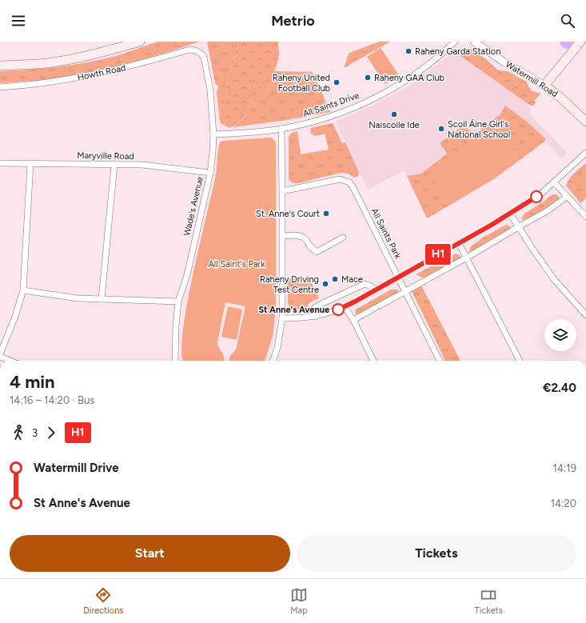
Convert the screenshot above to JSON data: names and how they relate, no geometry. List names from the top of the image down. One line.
{"streets":{"main road":["Watermill Road"],"street":["Howth Road","All Saints Drive","Maryville Road","Wade's Avenue","All Saints Park"]},"crossings":[["Howth Road","Wade's Avenue"],["All Saints Drive","Wade's Avenue"],["Maryville Road","Wade's Avenue"]],"parks":["All Saint's Park"],"places":["Raheny Garda Station","Raheny GAA Club","Raheny United Football Club","Naiscoile Ide","Scoil Áine Girl's National School","St. Anne's Court","Mace","Raheny Driving Test Centre","St Anne's Avenue"],"lines":["bus line H1"],"page":{"header":"Metrio","on_map":"H1","heading":["4 min","14:16 – 14:20 · Bus","€2.40"],"legs":["3","H1"],"list":[{"name":"Watermill Drive","value":"14:19"},{"name":"St Anne's Avenue","value":"14:20"}],"buttons":["Start","Tickets"],"tabs":["Directions","Map","Tickets"]}}
